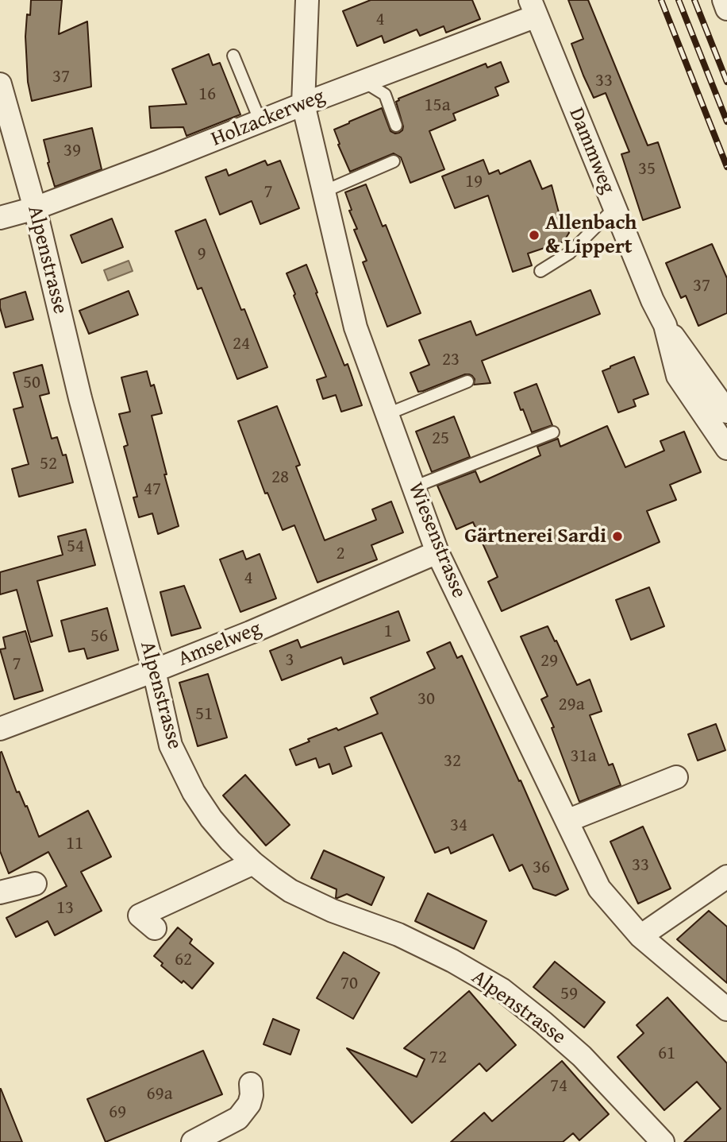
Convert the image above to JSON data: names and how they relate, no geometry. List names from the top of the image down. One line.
{"streets":{"street":["Holzackerweg","Dammweg","Alpenstrasse","Wiesenstrasse","Amselweg"]},"crossings":[["Holzackerweg","Dammweg"],["Holzackerweg","Alpenstrasse"],["Holzackerweg","Wiesenstrasse"],["Alpenstrasse","Amselweg"],["Wiesenstrasse","Amselweg"]],"places":["Allenbach & Lippert","Gärtnerei Sardi"],"house_numbers":["4","37","33","16","15a","39","35","19","7","9","37","24","23","50","25","52","28","47","54","2","4","1","56","3","29","7","30","29a","51","31a","32","34","11","33","36","13","62","70","59","61","72","74","69a","69"]}
